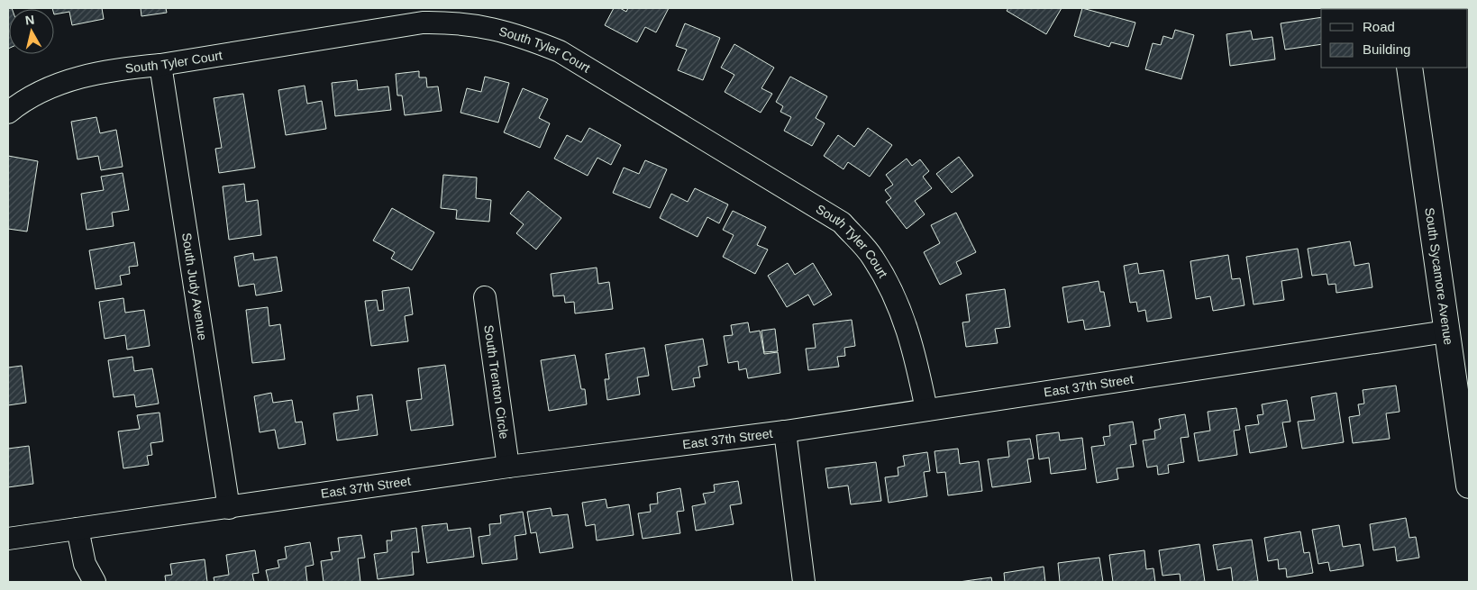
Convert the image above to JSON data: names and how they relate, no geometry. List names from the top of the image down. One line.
{"streets":{"main road":["South Sycamore Avenue"],"street":["South Tyler Court","South Judy Avenue","South Trenton Circle","East 37th Street"]},"crossings":[["South Tyler Court","South Judy Avenue"],["South Tyler Court","East 37th Street"],["South Sycamore Avenue","East 37th Street"],["South Judy Avenue","East 37th Street"],["South Trenton Circle","East 37th Street"]],"legend":["Road","Building"],"north":"top"}
